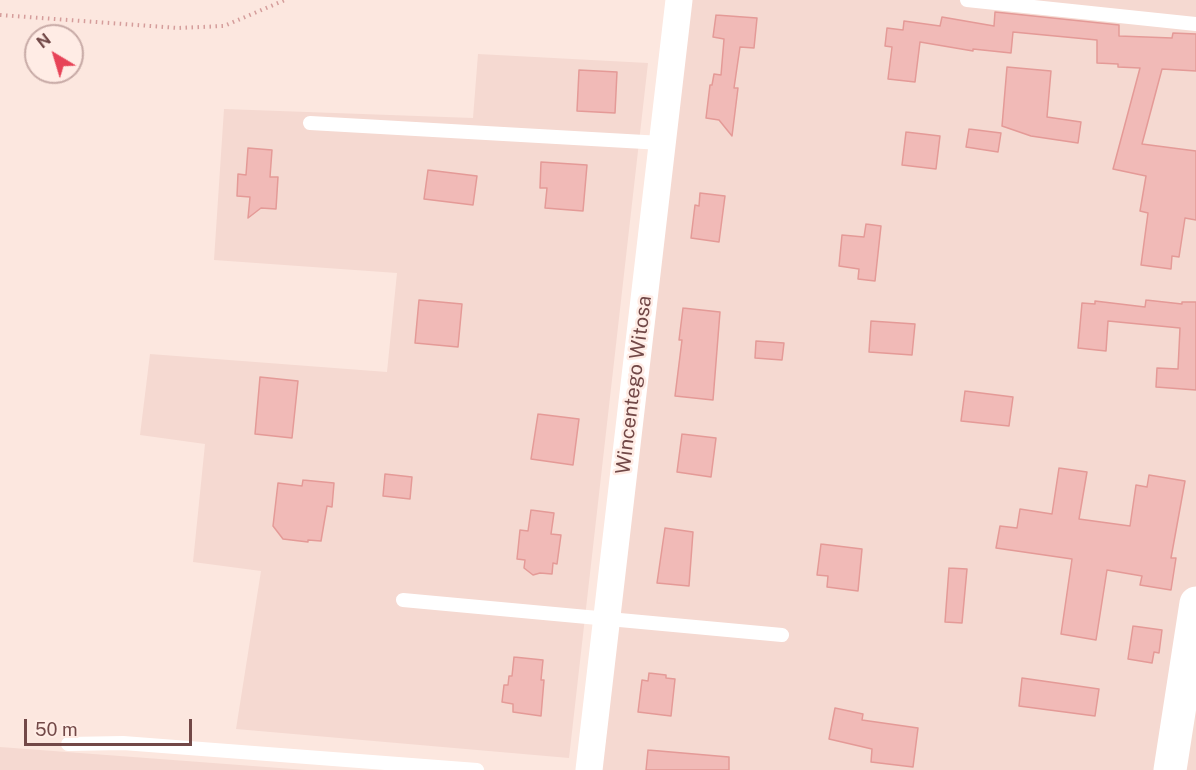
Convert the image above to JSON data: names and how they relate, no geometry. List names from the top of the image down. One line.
{"streets":{"street":["Wincentego Witosa"]},"scale_bar":"50 m","north":"top left"}
